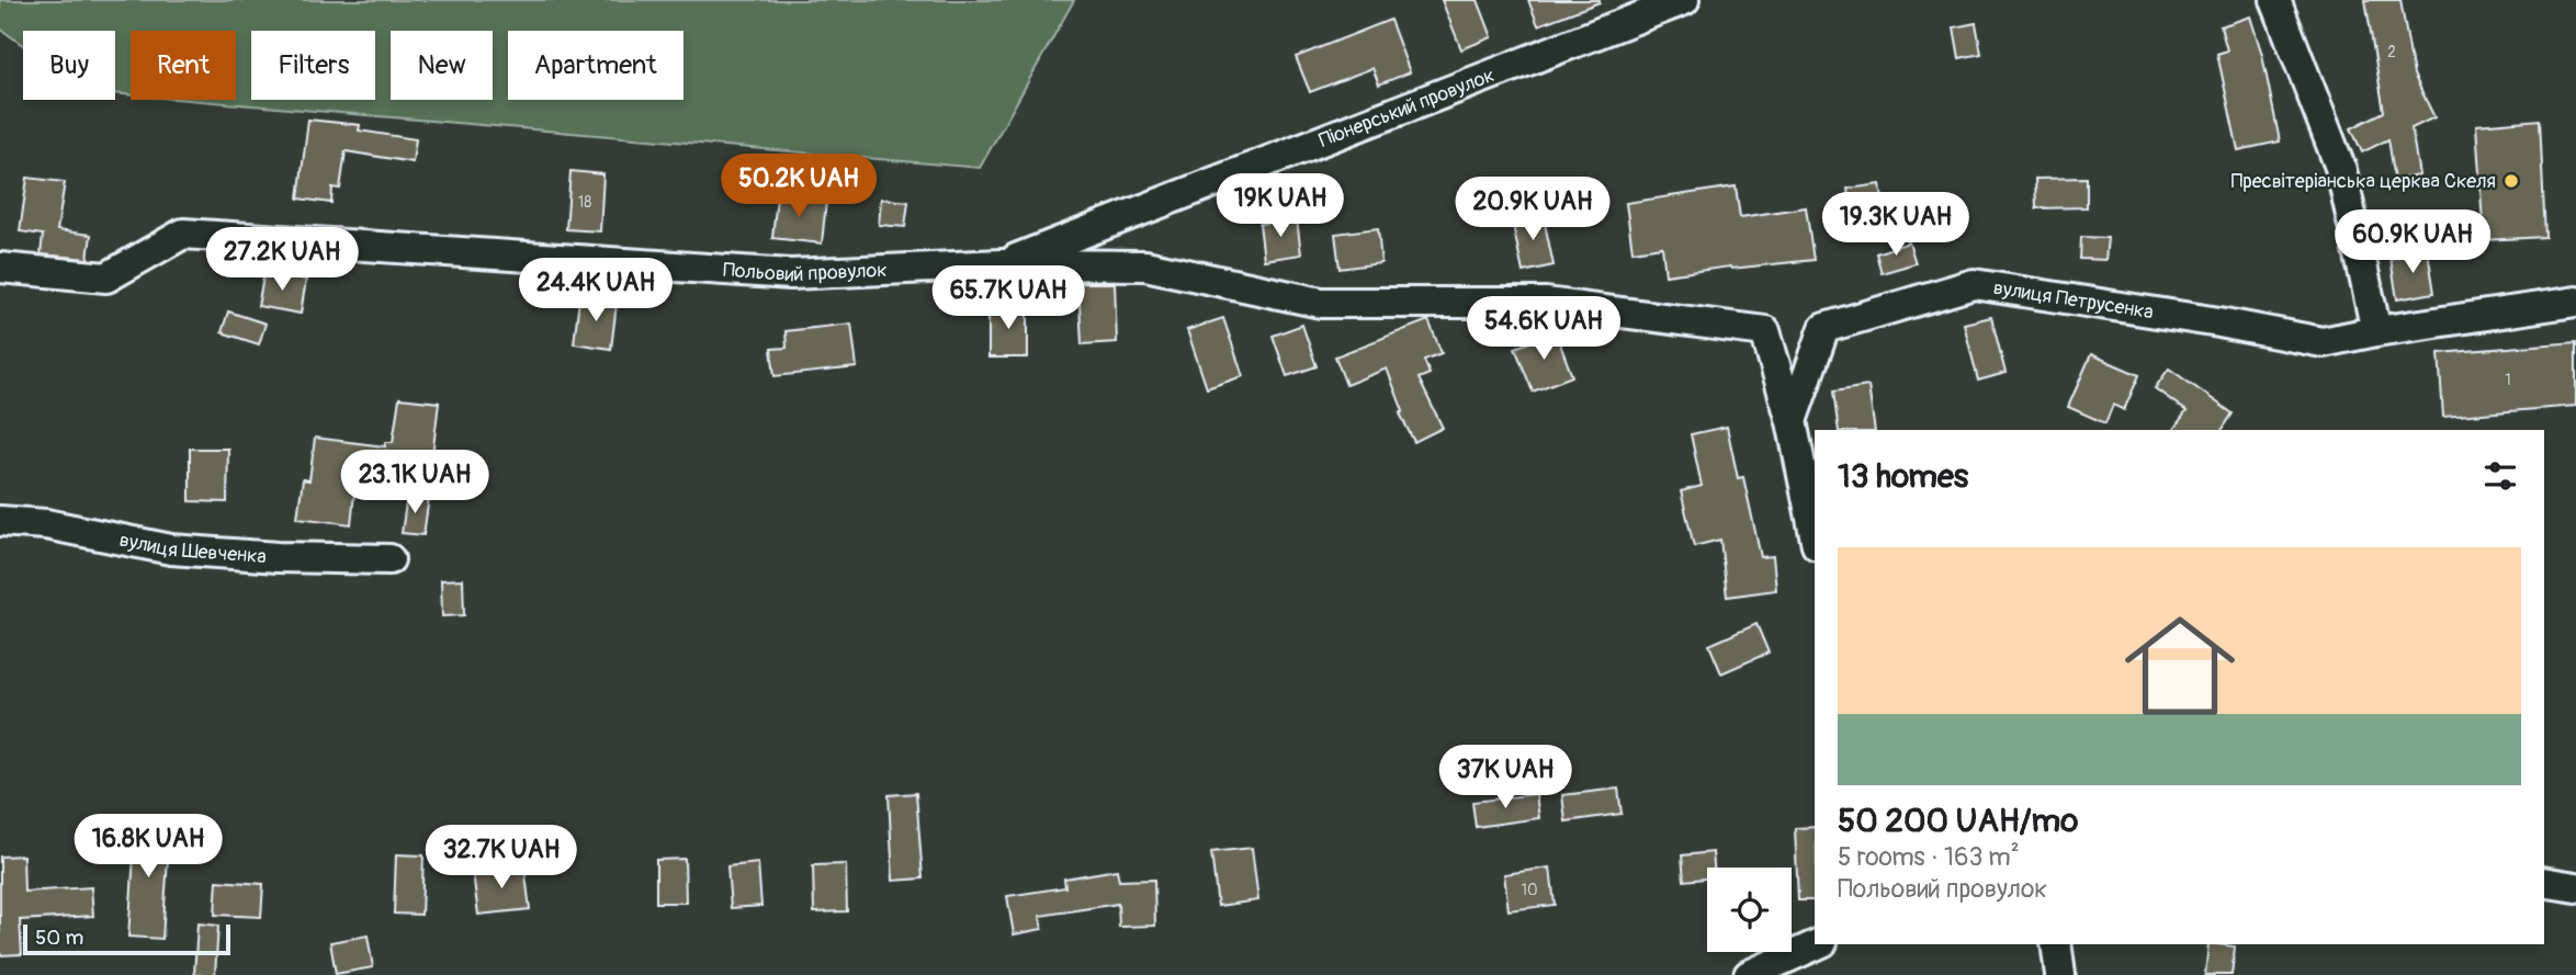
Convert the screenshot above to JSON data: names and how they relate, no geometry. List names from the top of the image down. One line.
{"streets":{"street":["Піонерський провулок","Польовий провулок","вулиця Петрусенка","вулиця Шевченка"]},"crossings":[["Піонерський провулок","Польовий провулок"],["Польовий провулок","вулиця Петрусенка"]],"places":["Пресвітеріанська церква Скеля"],"house_numbers":["2","18","1","10"],"scale_bar":"50 m","page":{"chip":["Buy","Rent","Filters","New","Apartment"],"price":["50.2K UAH","19K UAH","20.9K UAH","19.3K UAH","60.9K UAH","27.2K UAH","24.4K UAH","65.7K UAH","54.6K UAH","23.1K UAH","37K UAH","16.8K UAH","32.7K UAH"],"heading":"13 homes","list":[{"name":"50 200 UAH/mo","note":"5 rooms · 163 m² · Польовий провулок"}],"scale":"50 m"}}
